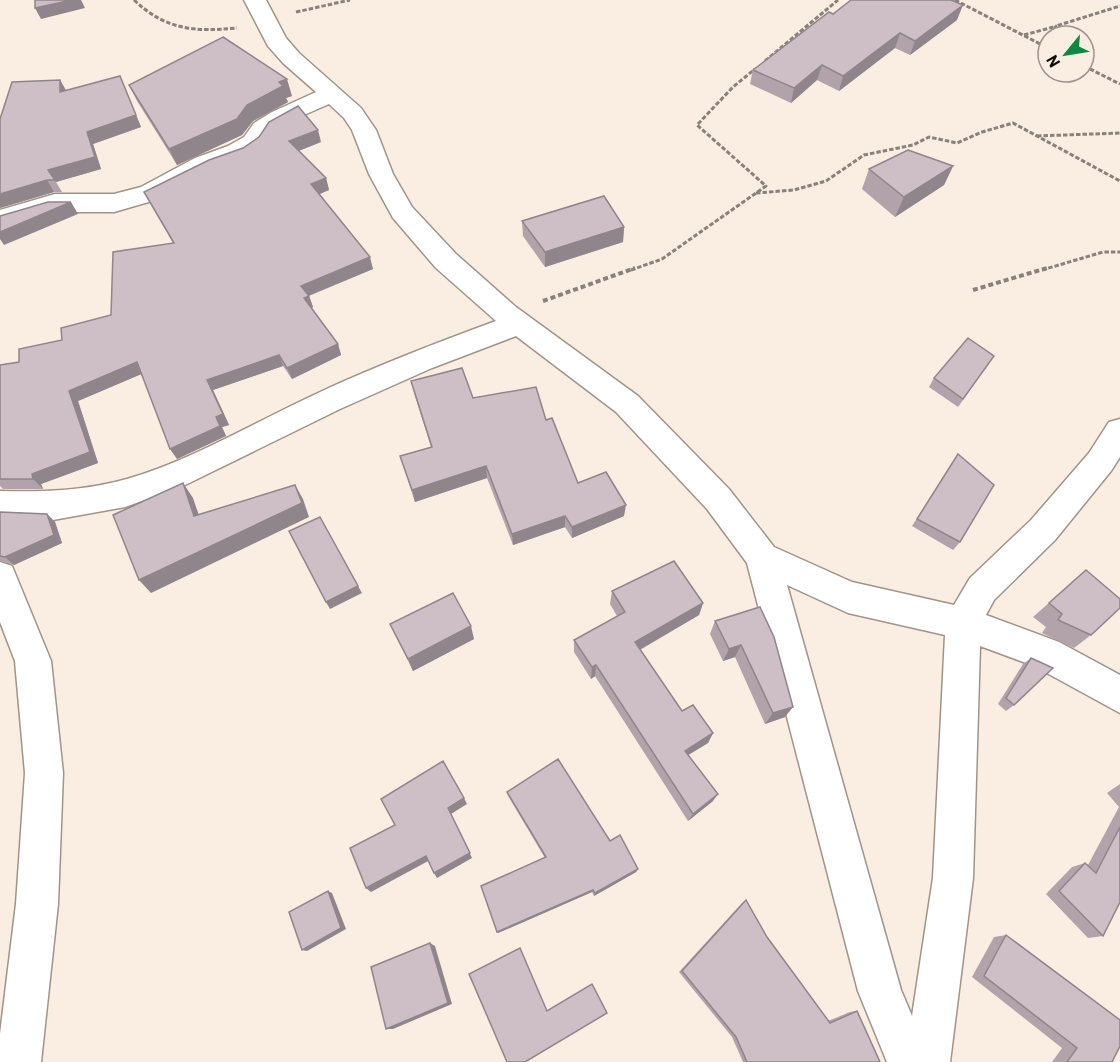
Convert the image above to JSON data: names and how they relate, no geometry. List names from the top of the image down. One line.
{"north":"bottom left"}
